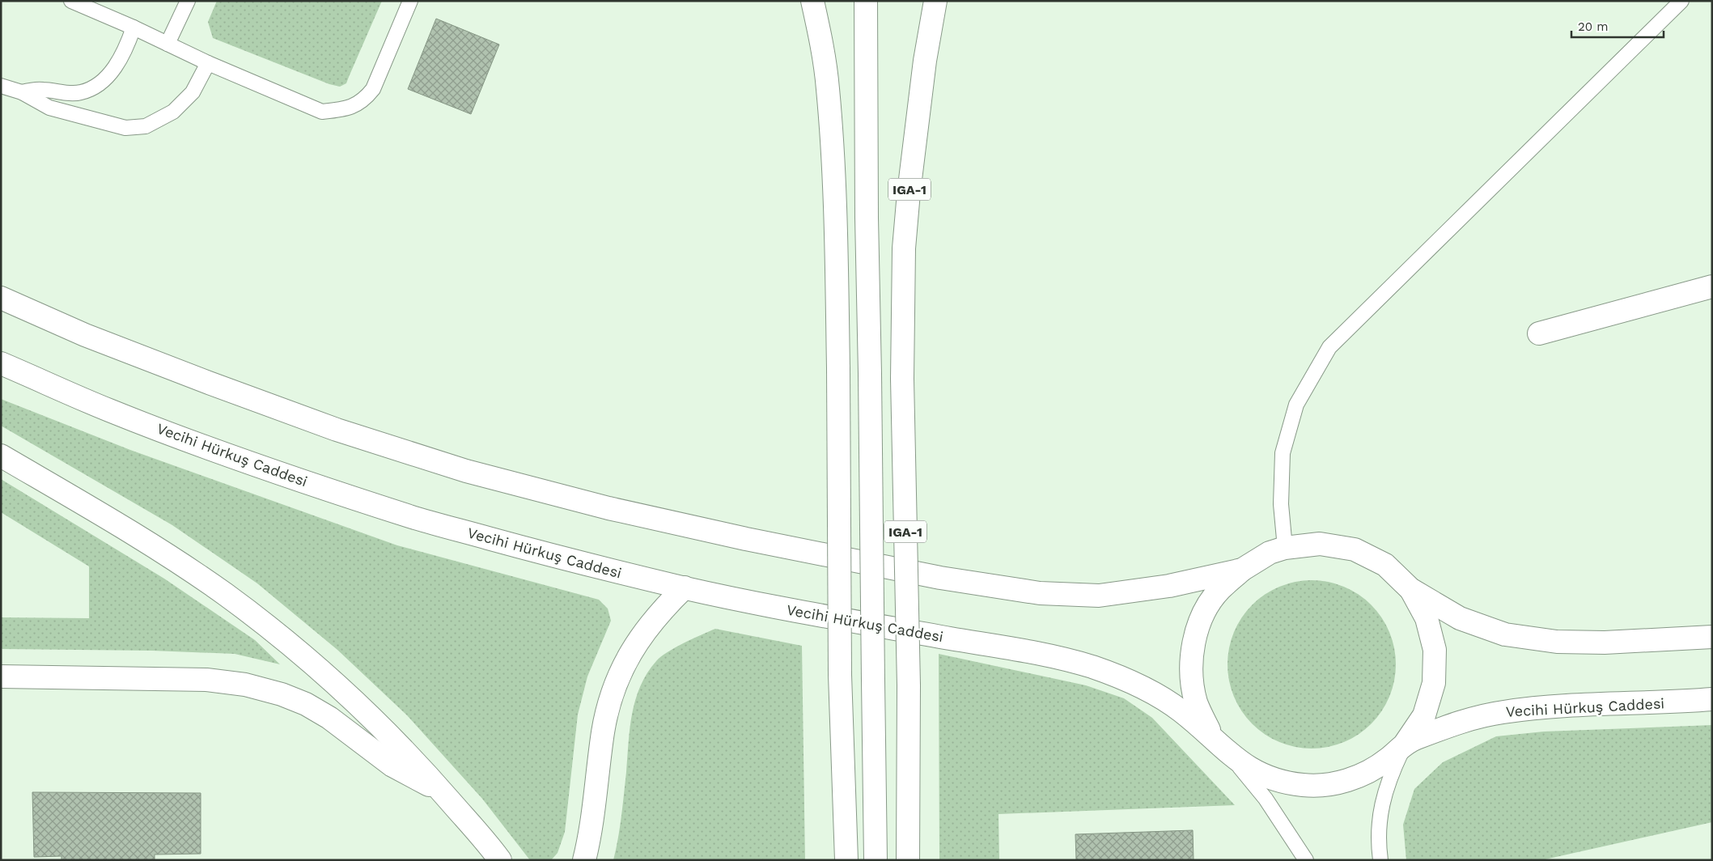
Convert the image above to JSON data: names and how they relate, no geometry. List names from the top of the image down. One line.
{"streets":{"main road":["IGA-1","Vecihi Hürkuş Caddesi"]},"scale_bar":"20 m"}
